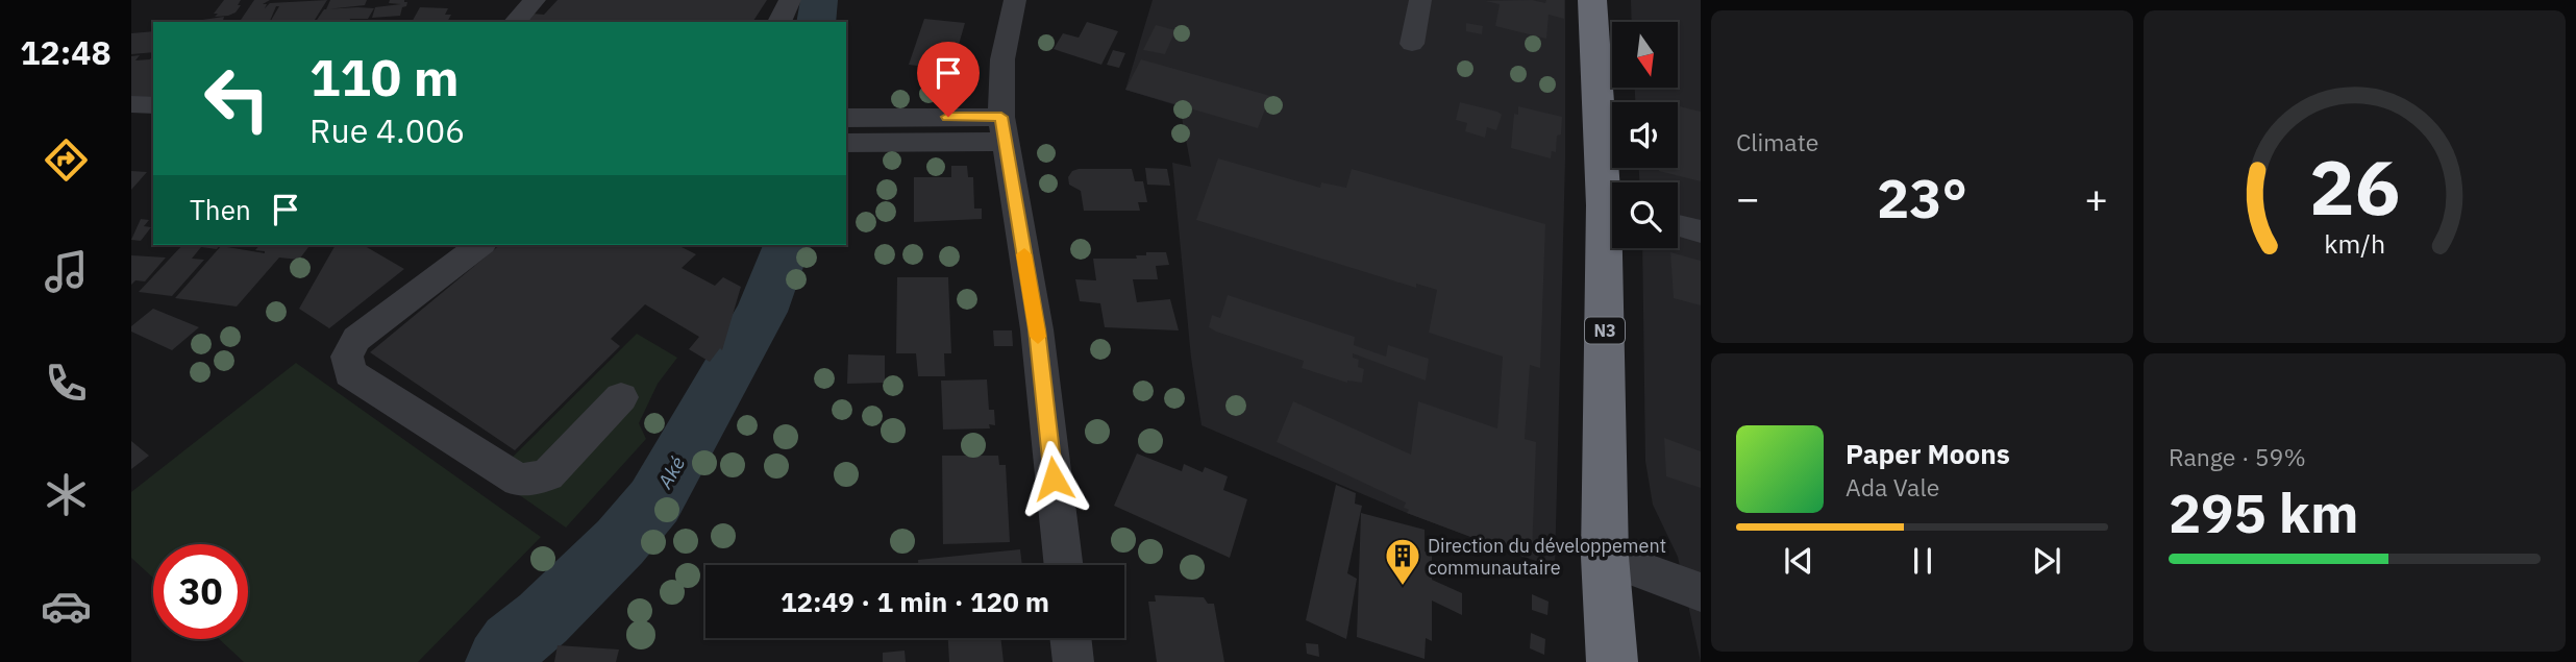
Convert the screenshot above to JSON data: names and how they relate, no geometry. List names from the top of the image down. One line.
{"streets":{"highway":["N3"]},"water":["Aké"],"places":{"building":["Direction du développement communautaire"]},"north":"bottom","page":{"tabs":"12:48","tile":["Climate",["Range · 59%","295 km"]],"turn":["110 m","Rue 4.006"],"heat":["−","23°","+"],"then":"Then","song":["Paper Moons","Ada Vale"],"limit":"30","trip":"12:49 · 1 min · 120 m","gauge":["26","km/h"]}}
